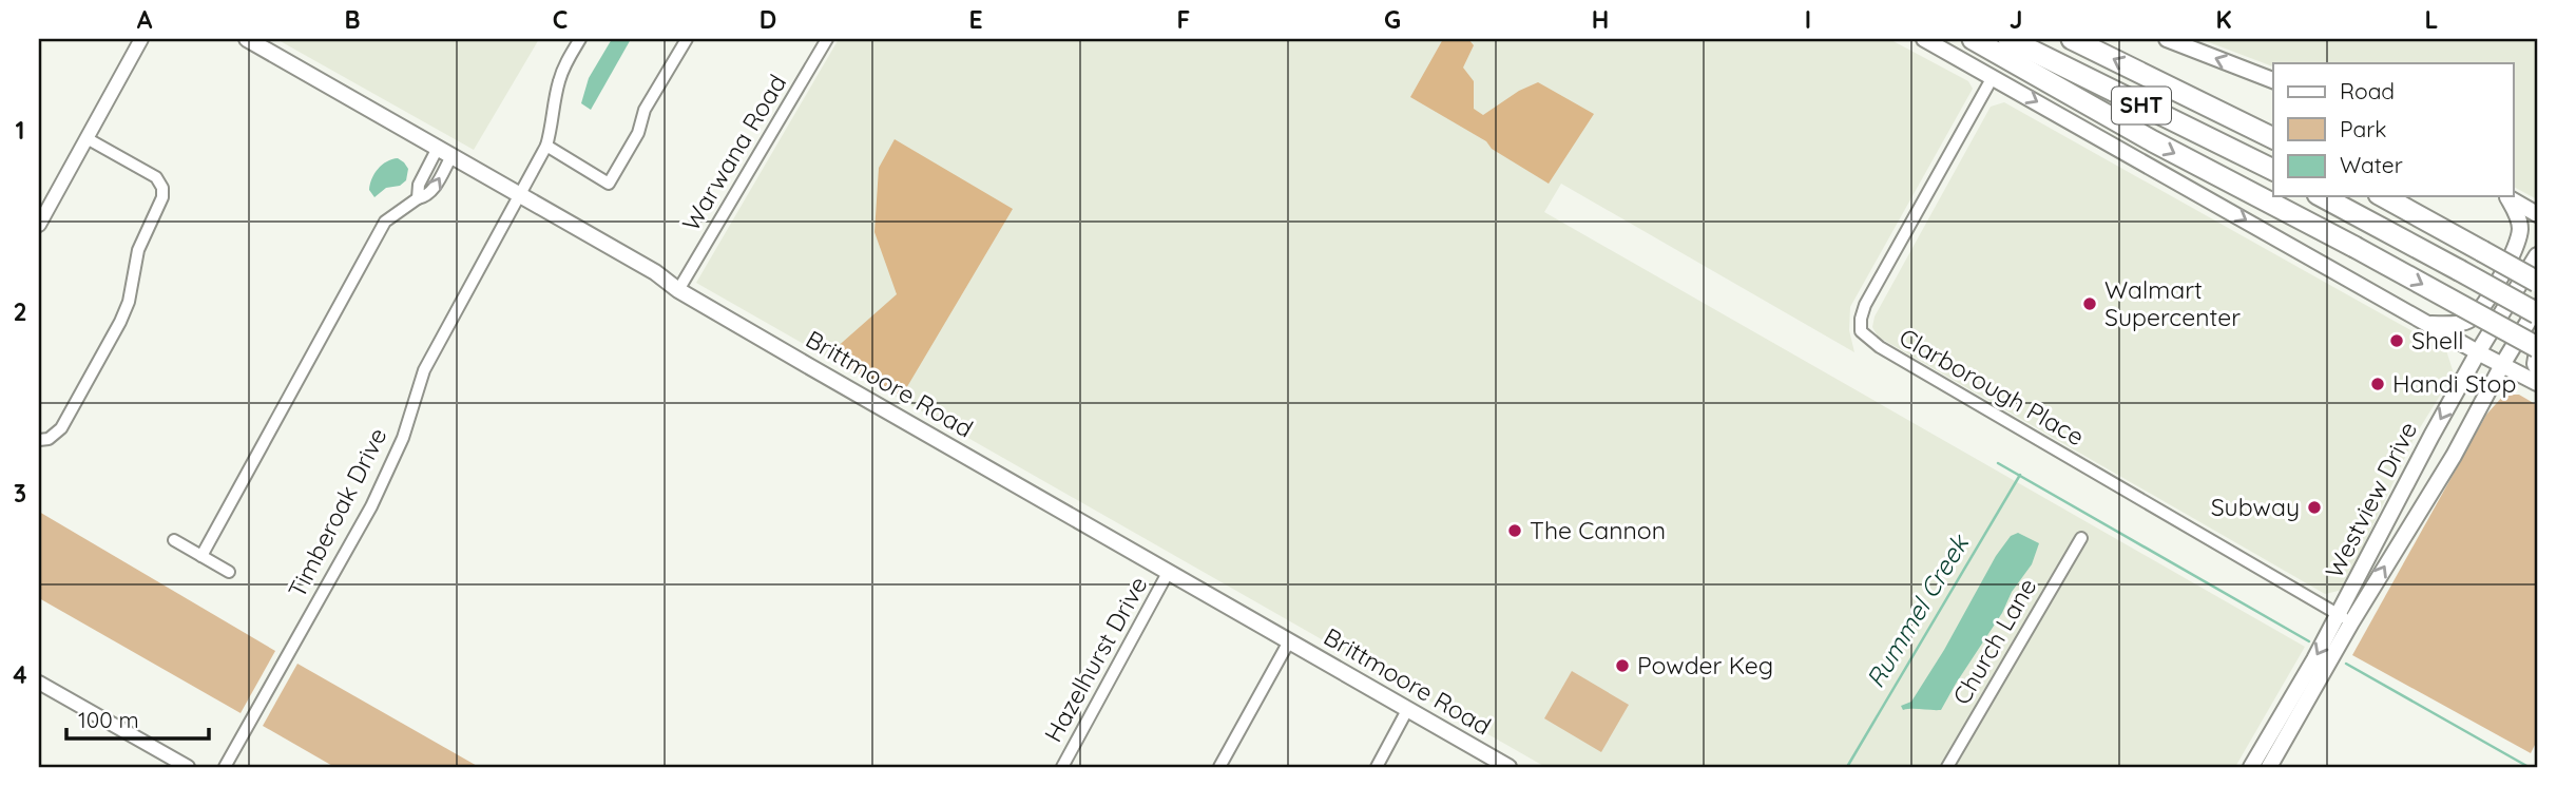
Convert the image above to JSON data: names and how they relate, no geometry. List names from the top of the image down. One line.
{"streets":{"highway":["SHT"],"main road":["Brittmoore Road","Westview Drive"],"street":["Warwana Road","Clarborough Place","Timberoak Drive","Church Lane","Hazelhurst Drive"]},"crossings":[["Warwana Road","Brittmoore Road"],["Brittmoore Road","Timberoak Drive"],["Brittmoore Road","Hazelhurst Drive"],["Clarborough Place","Westview Drive"]],"water":["Rummel Creek"],"places":["Walmart Supercenter","Shell","Handi Stop","Subway","The Cannon","Powder Keg"],"legend":["Road","Park","Water"],"scale_bar":"100 m","grid":{"columns":["A","B","C","D","E","F","G","H","I","J","K","L"],"rows":["1","2","3","4"]}}
